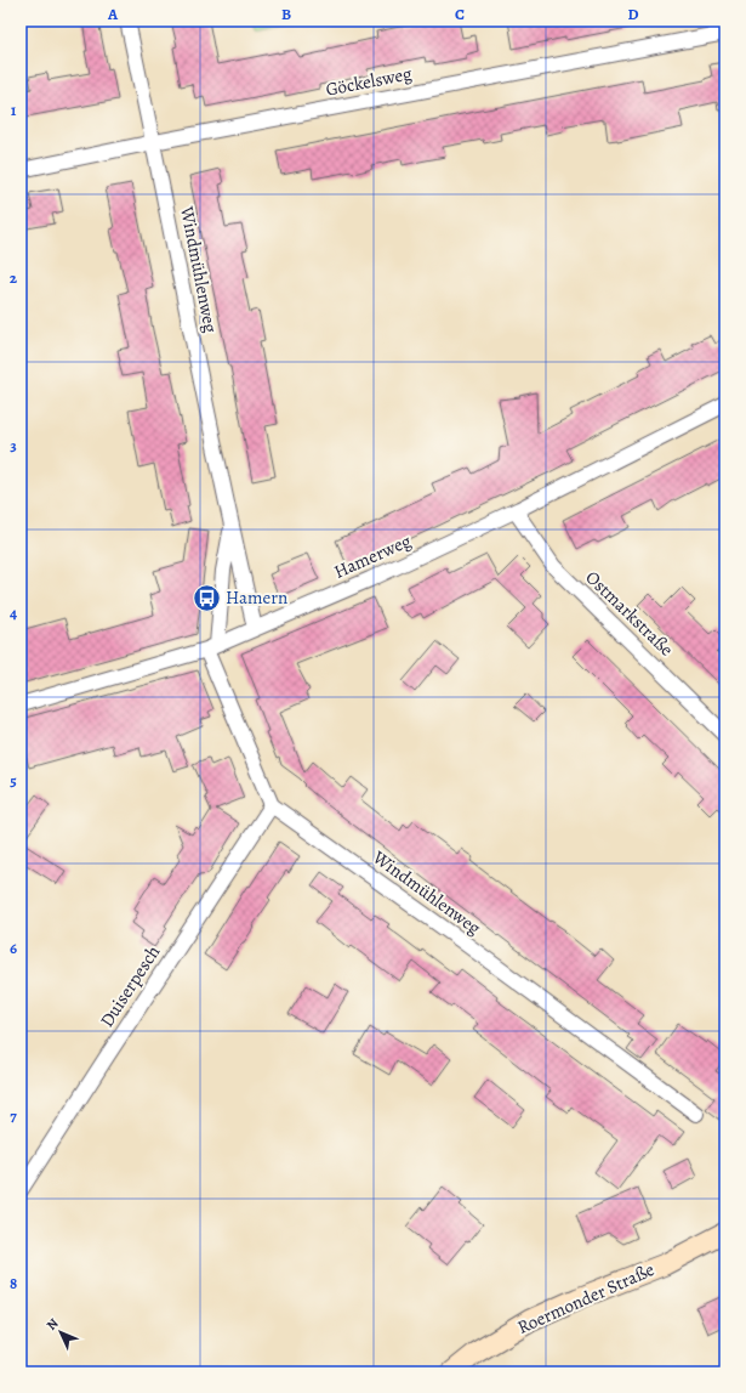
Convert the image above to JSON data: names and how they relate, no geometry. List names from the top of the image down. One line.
{"streets":{"main road":["Roermonder Straße"],"street":["Göckelsweg","Windmühlenweg","Hamerweg","Ostmarkstraße","Duiserpesch"]},"crossings":[["Göckelsweg","Windmühlenweg"],["Windmühlenweg","Hamerweg"],["Windmühlenweg","Duiserpesch"],["Hamerweg","Ostmarkstraße"]],"places":{"bus stop":["Hamern"]},"north":"top left","grid":{"columns":["A","B","C","D"],"rows":["1","2","3","4","5","6","7","8"]}}
